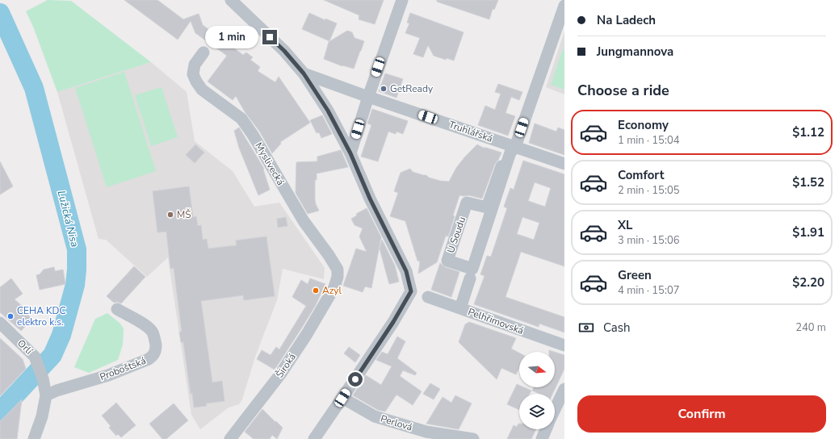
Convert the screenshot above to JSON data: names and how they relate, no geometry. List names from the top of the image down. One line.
{"streets":{"street":["Truhlářská","Myslivecká","U Soudu","Pelhřimovská","Orlí","Široká","Proboštská","Perlová"]},"crossings":[["Truhlářská","U Soudu"],["Myslivecká","Široká"],["Orlí","Proboštská"]],"water":["Lužická Nisa"],"places":["GetReady","MŠ","Azyl","CEHA KDC elektro k.s."],"north":"right","page":{"banner":["Na Ladech","Jungmannova"],"bubble":"1 min","heading":"Choose a ride","list":[{"name":"Economy","note":"1 min · 15:04","value":"$1.12"},{"name":"Comfort","note":"2 min · 15:05","value":"$1.52"},{"name":"XL","note":"3 min · 15:06","value":"$1.91"},{"name":"Green","note":"4 min · 15:07","value":"$2.20"}],"pay":["Cash","240 m"],"buttons":"Confirm"}}
